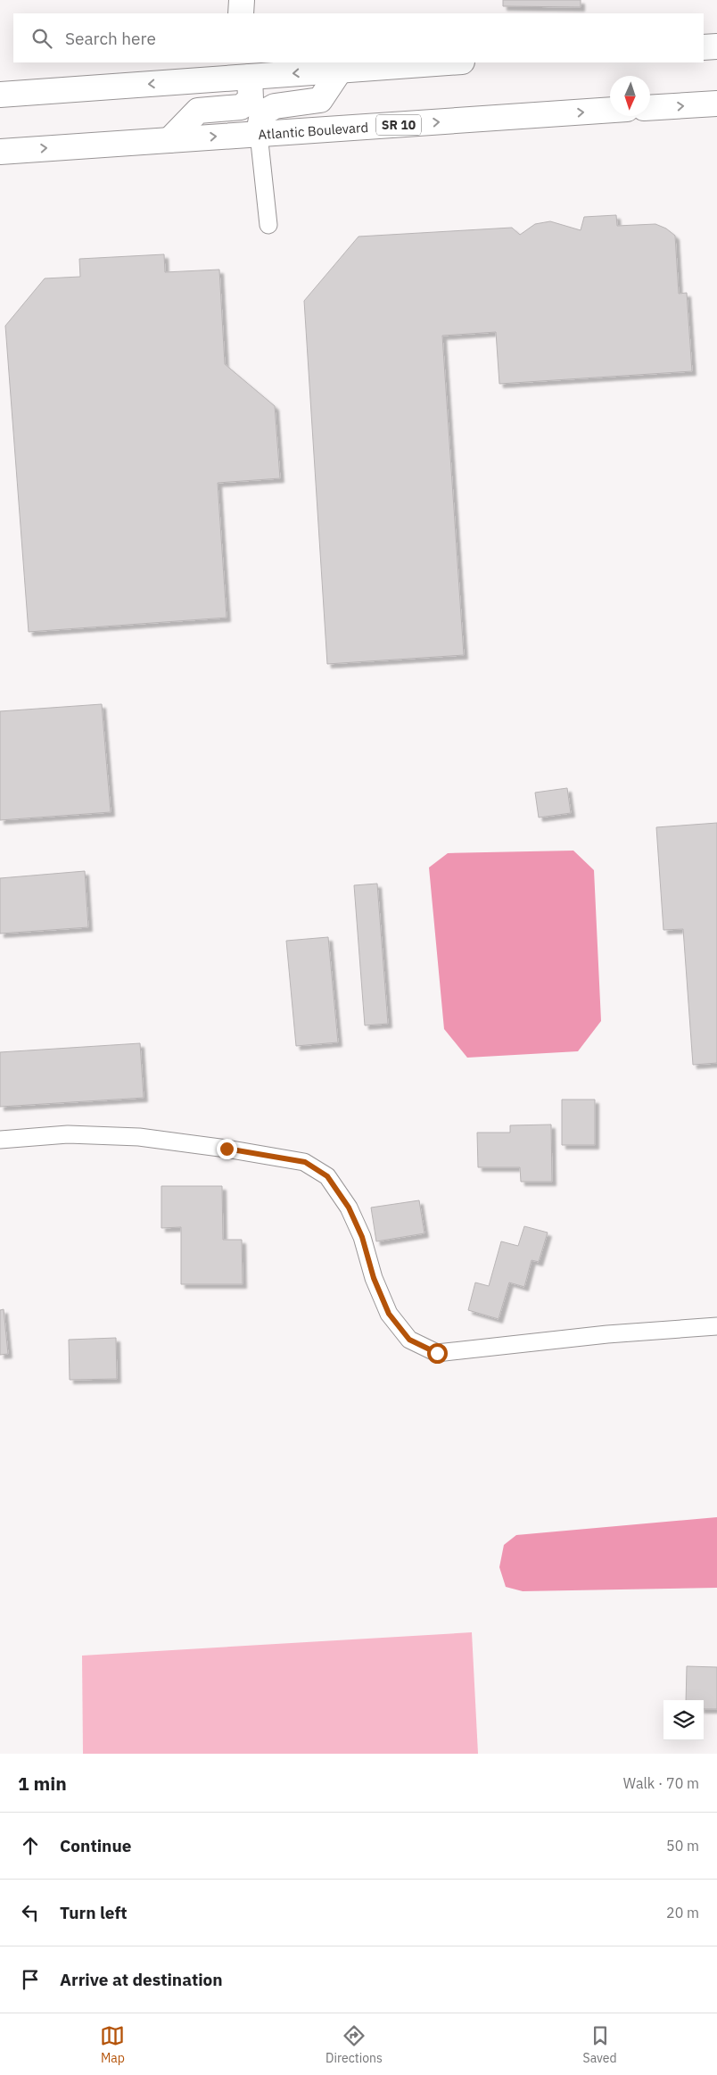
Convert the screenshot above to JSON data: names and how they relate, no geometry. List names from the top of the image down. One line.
{"streets":{"main road":["SR 10","Atlantic Boulevard"]},"north":"bottom","page":{"search":"Search here","heading":["1 min","Walk · 70 m"],"list":[["Continue","50 m"],["Turn left","20 m"],"Arrive at destination"],"nav":["Map","Directions","Saved"]}}
